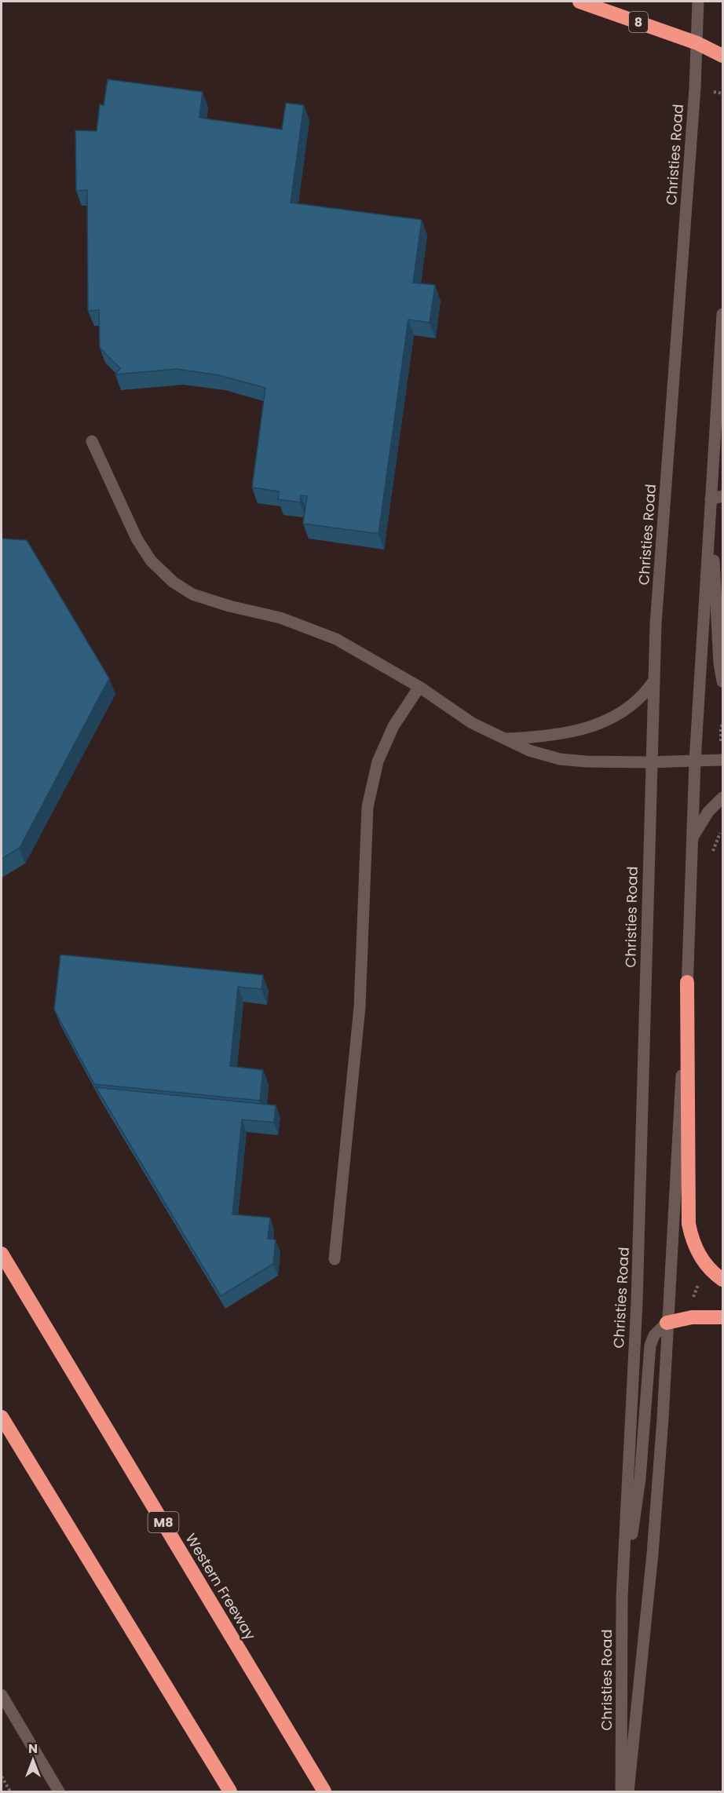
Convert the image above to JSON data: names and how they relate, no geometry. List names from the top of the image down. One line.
{"streets":{"highway":["8","M8","Western Freeway"],"main road":["Christies Road"]},"crossings":[["8","Christies Road"]],"north":"top"}
